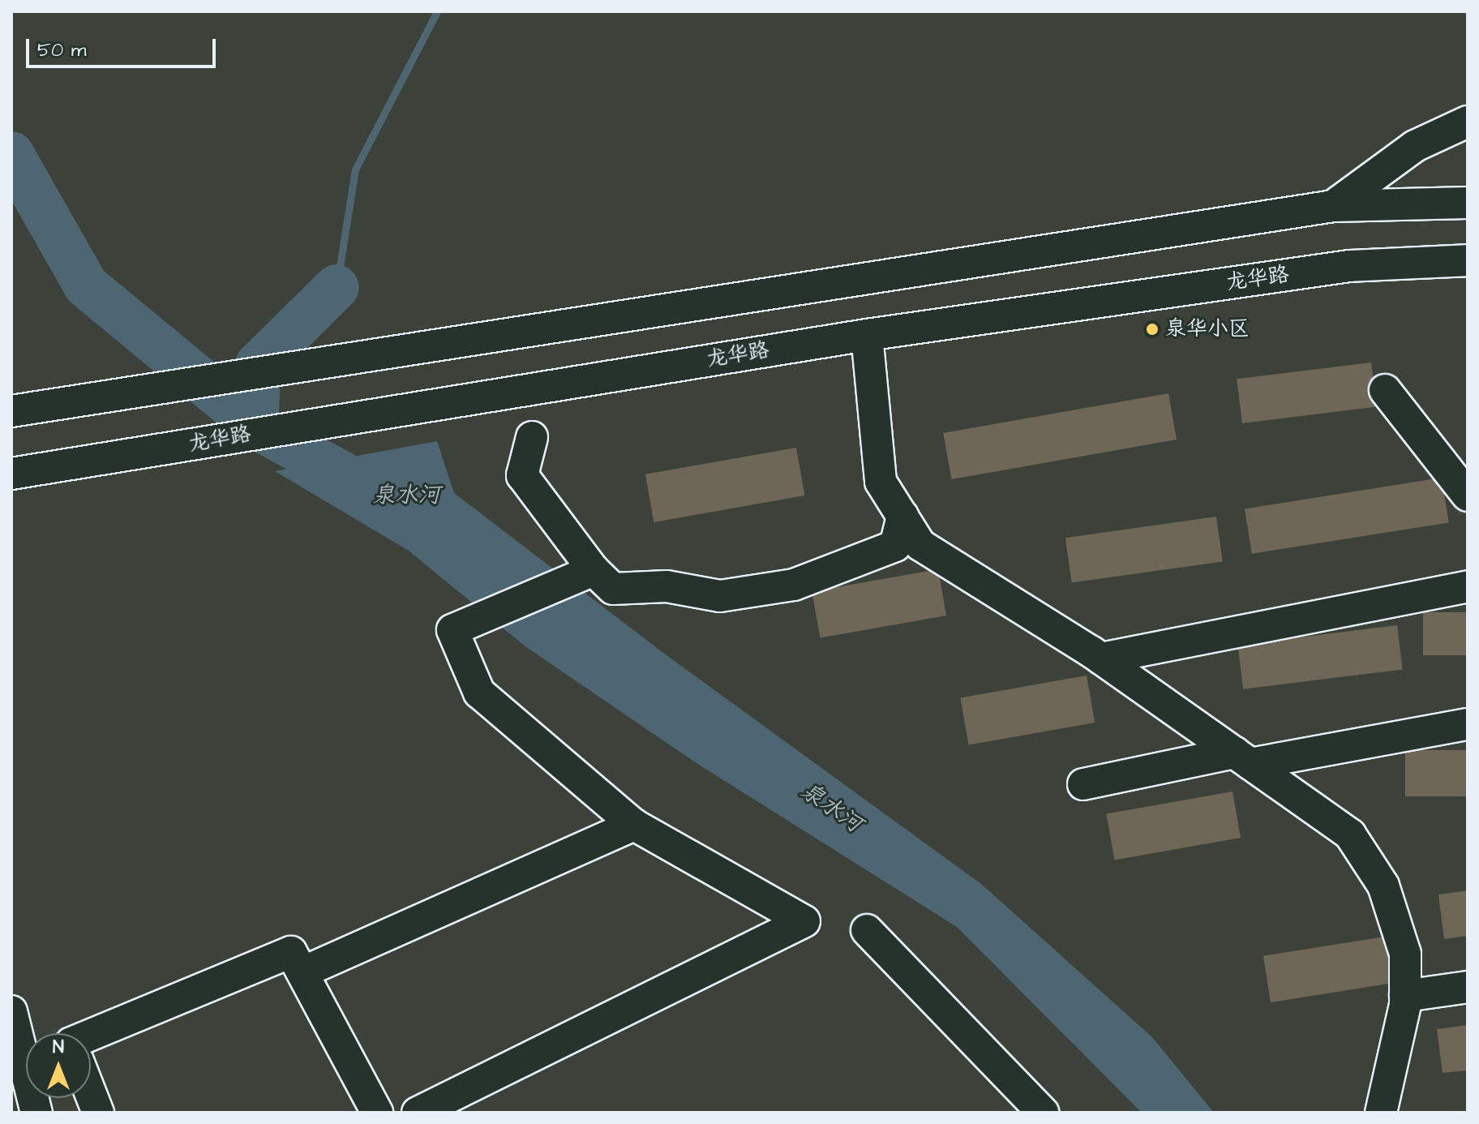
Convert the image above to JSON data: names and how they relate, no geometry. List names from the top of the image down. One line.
{"streets":{"street":["龙华路"]},"water":["泉水河"],"places":["泉华小区"],"scale_bar":"50 m","north":"top"}
